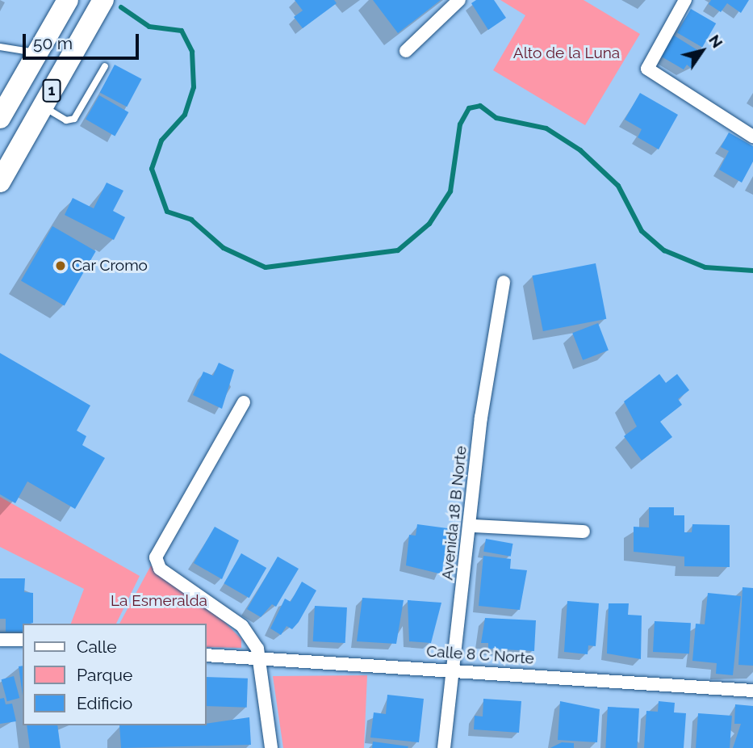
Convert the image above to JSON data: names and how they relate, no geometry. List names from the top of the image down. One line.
{"streets":{"highway":["1"],"street":["Avenida 18 B Norte","Calle 8 C Norte"]},"crossings":[["Avenida 18 B Norte","Calle 8 C Norte"]],"parks":["Alto de la Luna","La Esmeralda"],"places":["Car Cromo"],"legend":["Calle","Parque","Edificio"],"scale_bar":"50 m","north":"top right"}
